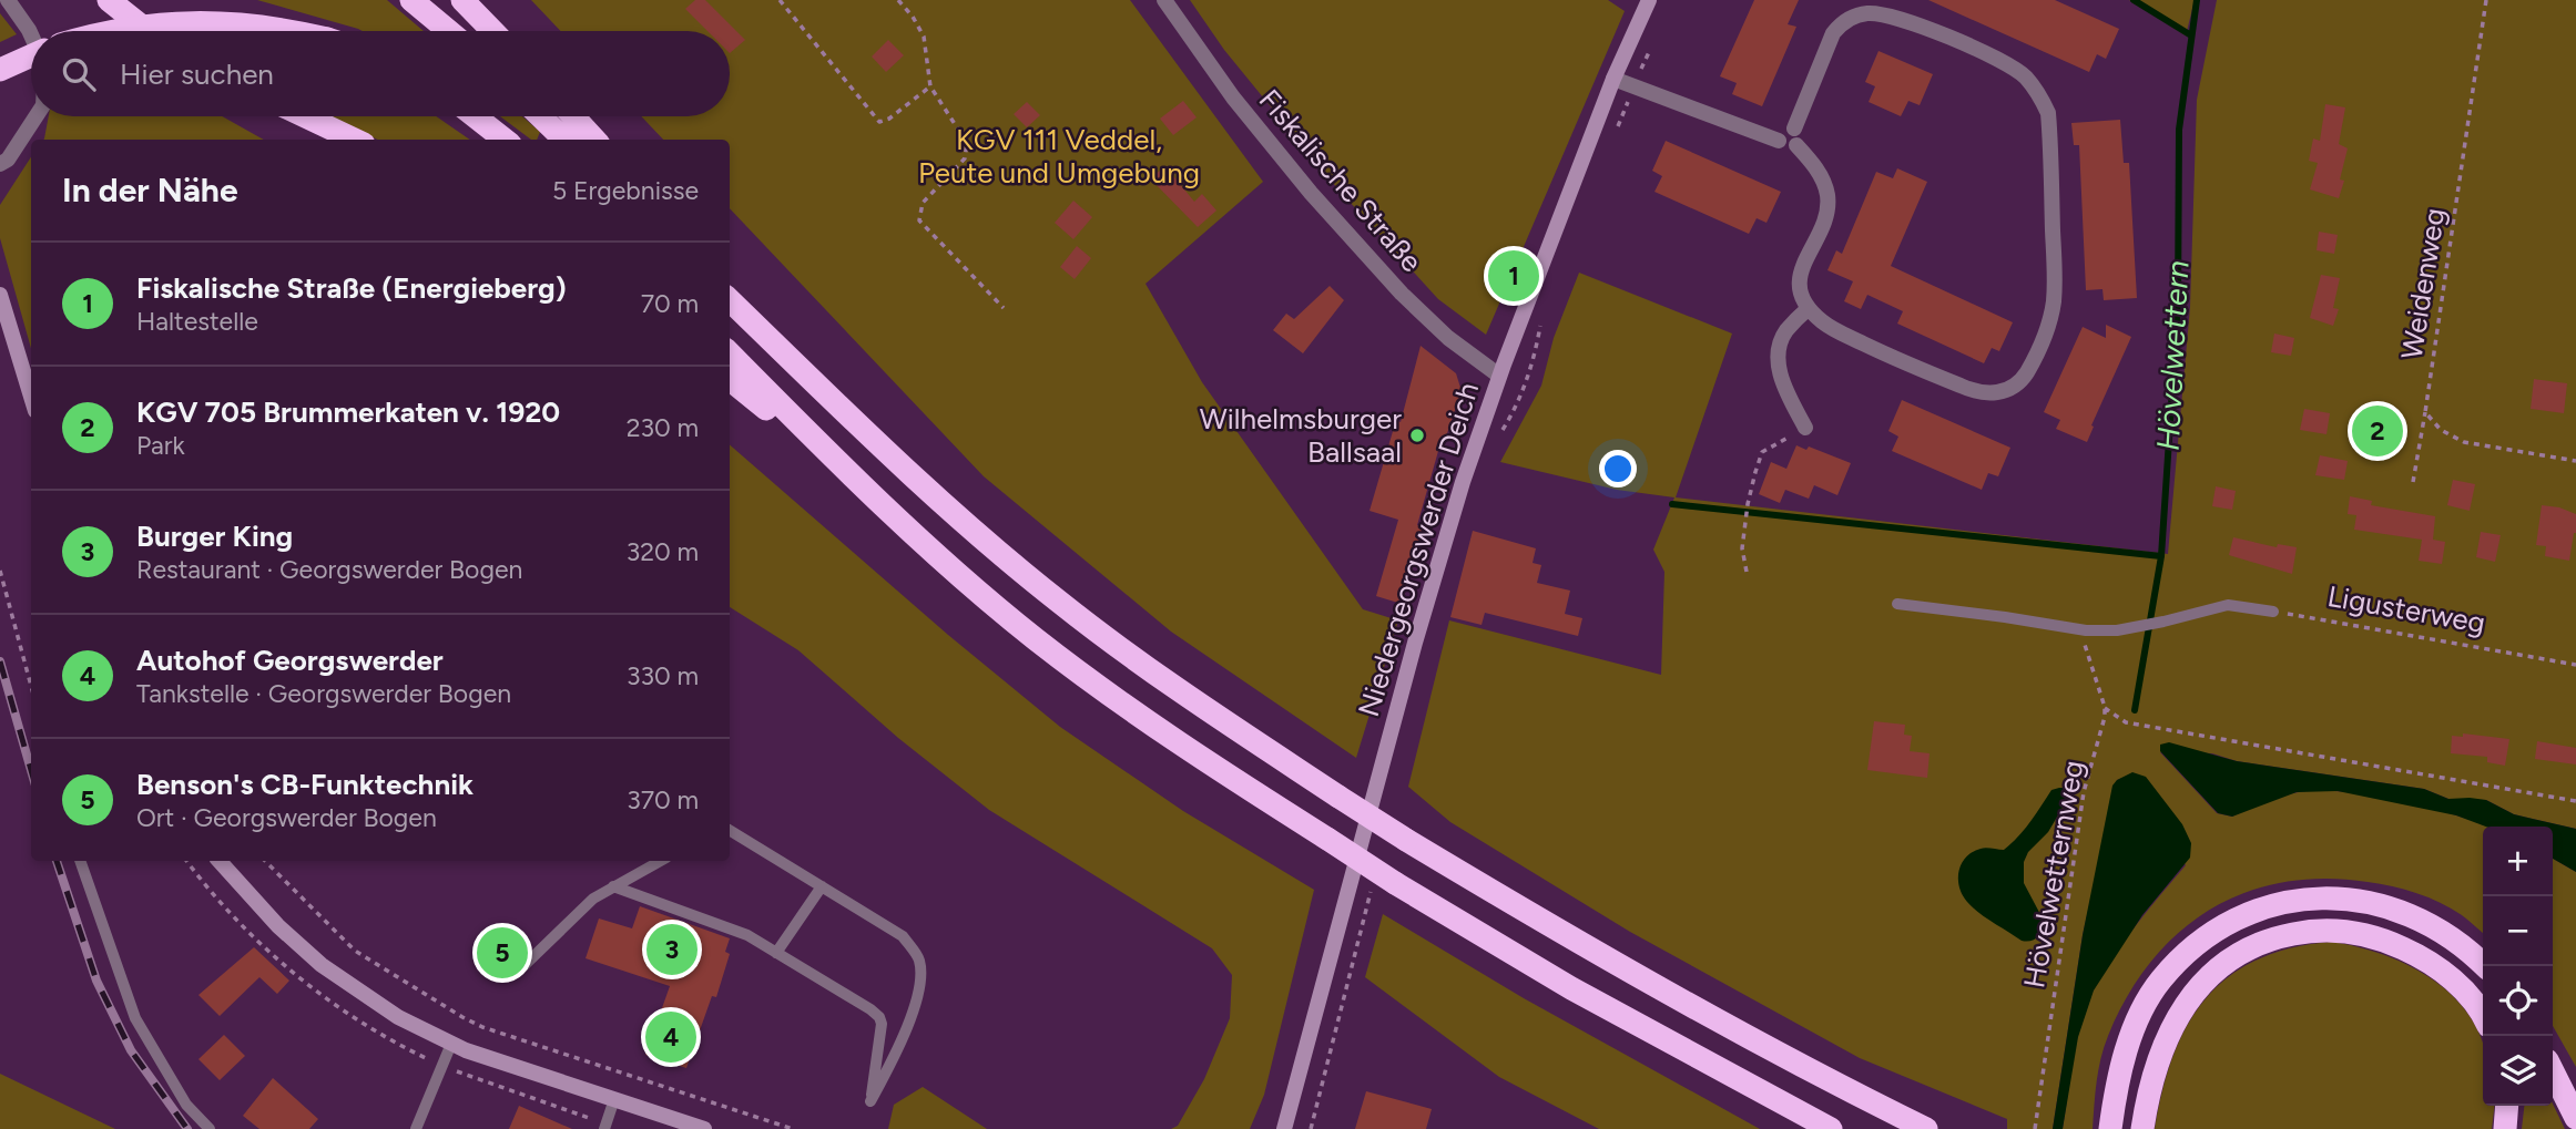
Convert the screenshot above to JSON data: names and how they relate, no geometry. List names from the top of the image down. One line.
{"streets":{"street":["Fiskalische Straße","Niedergeorgswerder Deich"],"path":["Weidenweg","Ligusterweg","Hövelwetternweg"]},"crossings":[["Fiskalische Straße","Niedergeorgswerder Deich"]],"water":["Hövelwettern"],"parks":["KGV 111 Veddel, Peute und Umgebung"],"places":["Wilhelmsburger Ballsaal"],"page":{"search":"Hier suchen","heading":["In der Nähe","5 Ergebnisse"],"list":[{"mark":"1","name":"Fiskalische Straße (Energieberg)","note":"Haltestelle","value":"70 m"},{"mark":"2","name":"KGV 705 Brummerkaten v. 1920","note":"Park","value":"230 m"},{"mark":"3","name":"Burger King","note":"Restaurant · Georgswerder Bogen","value":"320 m"},{"mark":"4","name":"Autohof Georgswerder","note":"Tankstelle · Georgswerder Bogen","value":"330 m"},{"mark":"5","name":"Benson's CB-Funktechnik","note":"Ort · Georgswerder Bogen","value":"370 m"}],"pins":["1","2","3","5","4"],"map_buttons":["+","−"]}}
